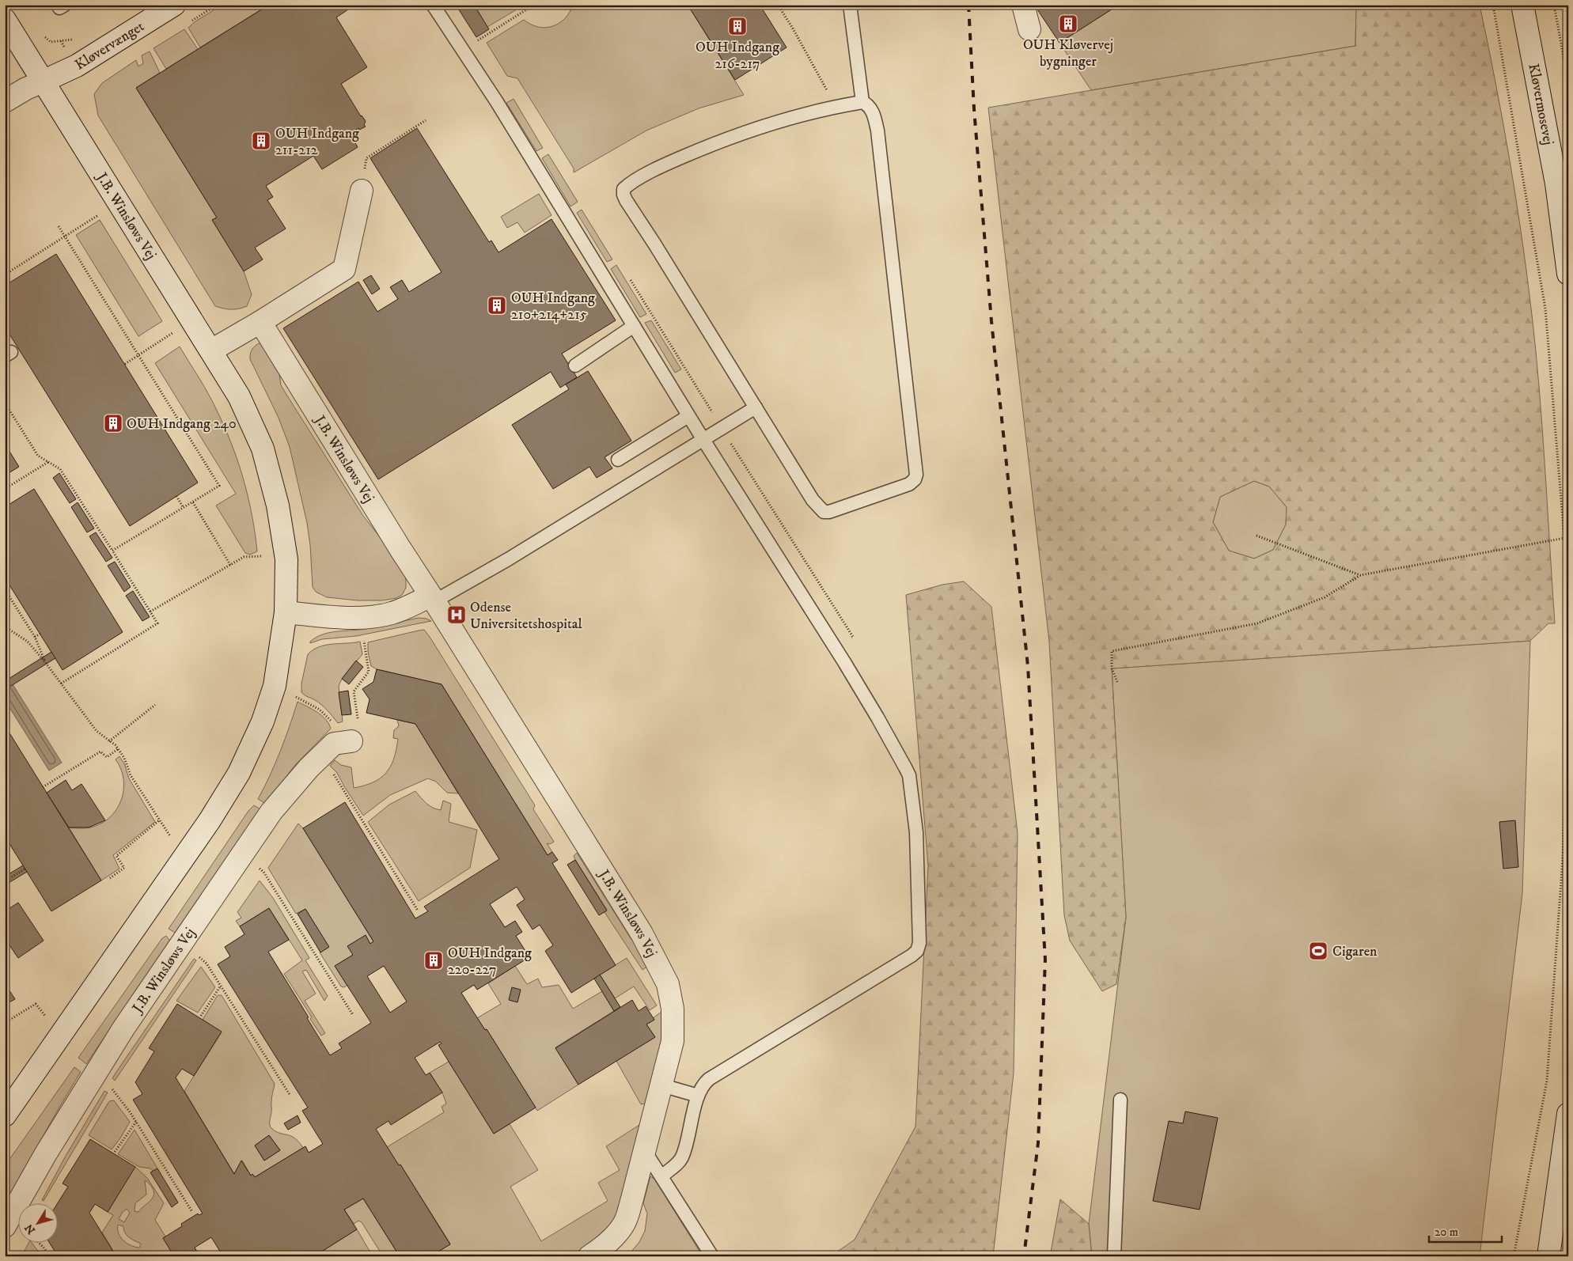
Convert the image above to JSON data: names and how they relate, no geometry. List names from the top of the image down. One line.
{"streets":{"street":["Kløvervænget","Kløvermosevej","J.B. Winsløws Vej"]},"crossings":[["Kløvervænget","J.B. Winsløws Vej"]],"places":{"building":["OUH Kløvervej bygninger","OUH Indgang 216-217","OUH Indgang 211-212","OUH Indgang 210+214+215","OUH Indgang 240","OUH Indgang 220-227"],"hospital":["Odense Universitetshospital"],"sports":["Cigaren"]},"scale_bar":"20 m","north":"bottom left"}
